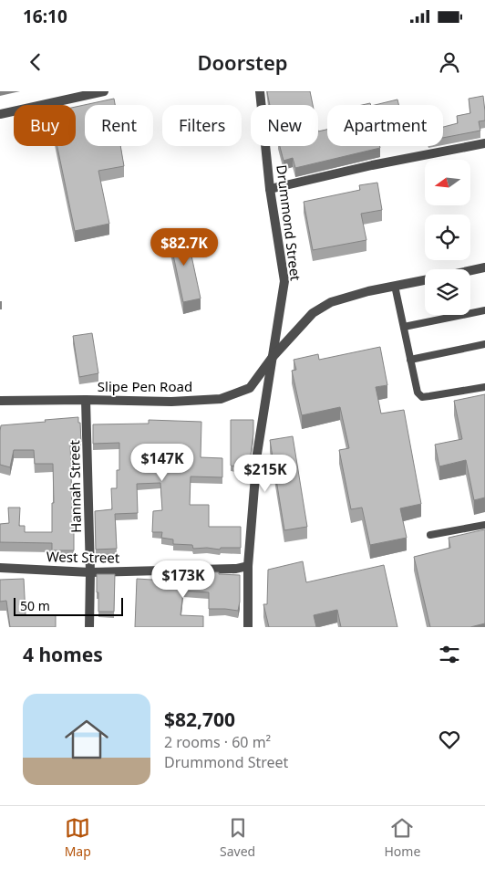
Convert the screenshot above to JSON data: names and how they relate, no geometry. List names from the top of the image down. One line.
{"streets":{"street":["Drummond Street","Slipe Pen Road","Hannah Street","West Street"]},"crossings":[["Drummond Street","Slipe Pen Road"],["Drummond Street","West Street"],["Slipe Pen Road","Hannah Street"],["Hannah Street","West Street"]],"scale_bar":"50 m","north":"left","page":{"status":"16:10","header":"Doorstep","chip":["Buy","Rent","Filters","New","Apartment"],"price":["$82.7K","$147K","$215K","$173K"],"scale":"50 m","heading":"4 homes","list":[{"name":"$82,700","note":"2 rooms · 60 m² · Drummond Street"}],"tabs":["Map","Saved","Home"]}}
